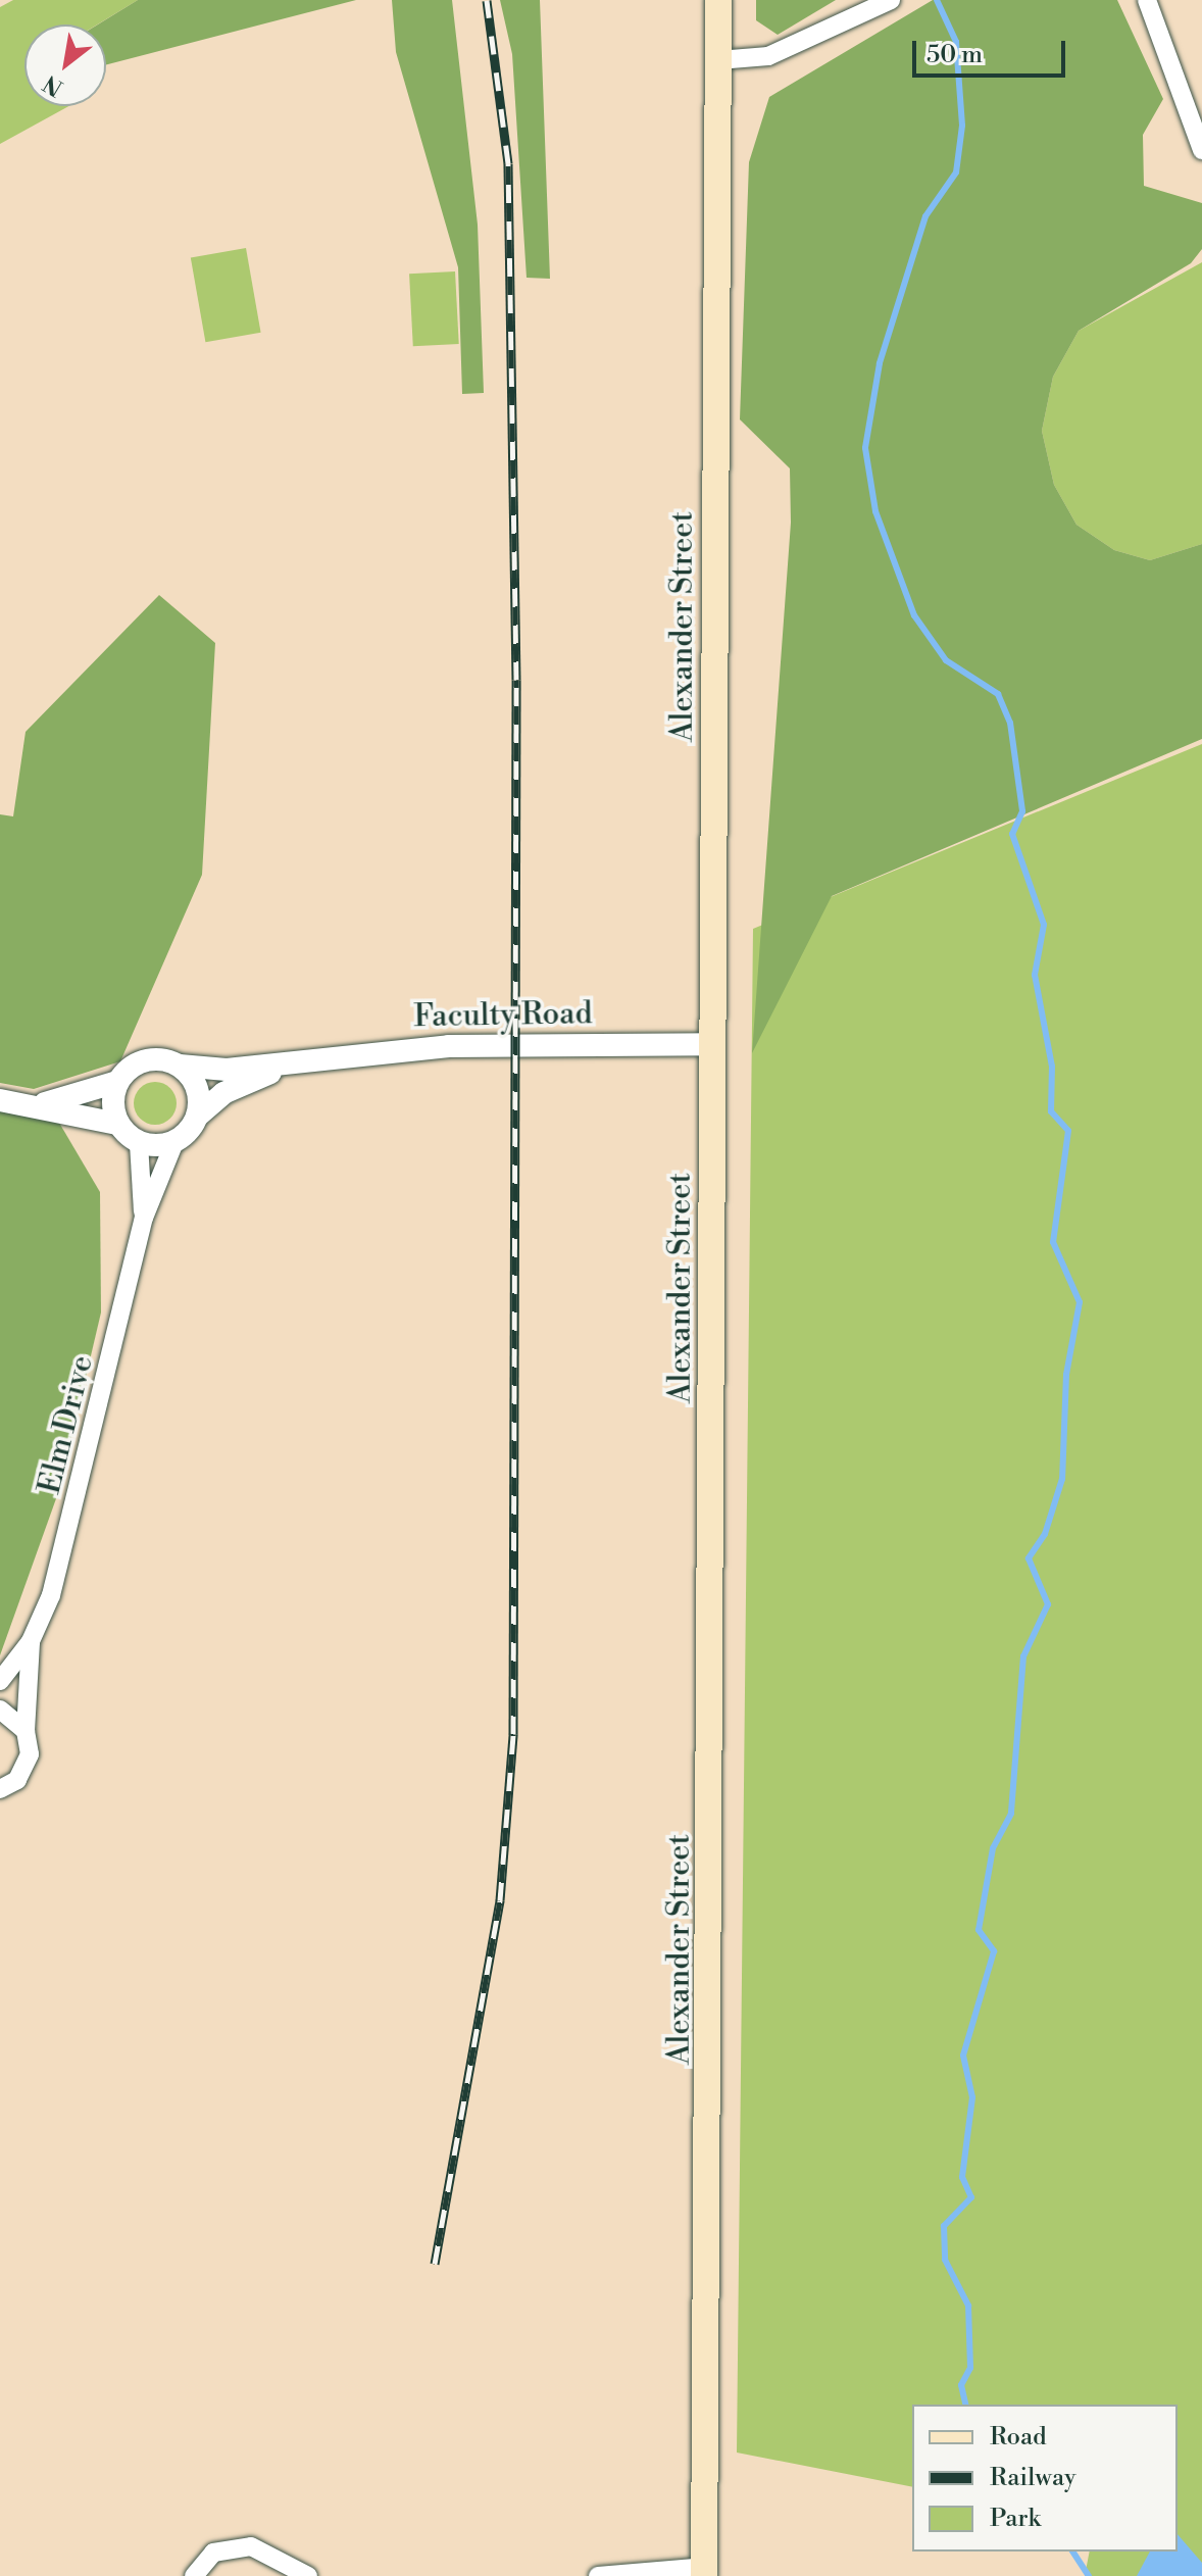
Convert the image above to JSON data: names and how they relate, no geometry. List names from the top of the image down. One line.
{"streets":{"main road":["Alexander Street"],"street":["Faculty Road","Elm Drive"]},"crossings":[["Alexander Street","Faculty Road"],["Faculty Road","Elm Drive"]],"legend":["Road","Railway","Park"],"scale_bar":"50 m","north":"bottom left"}
